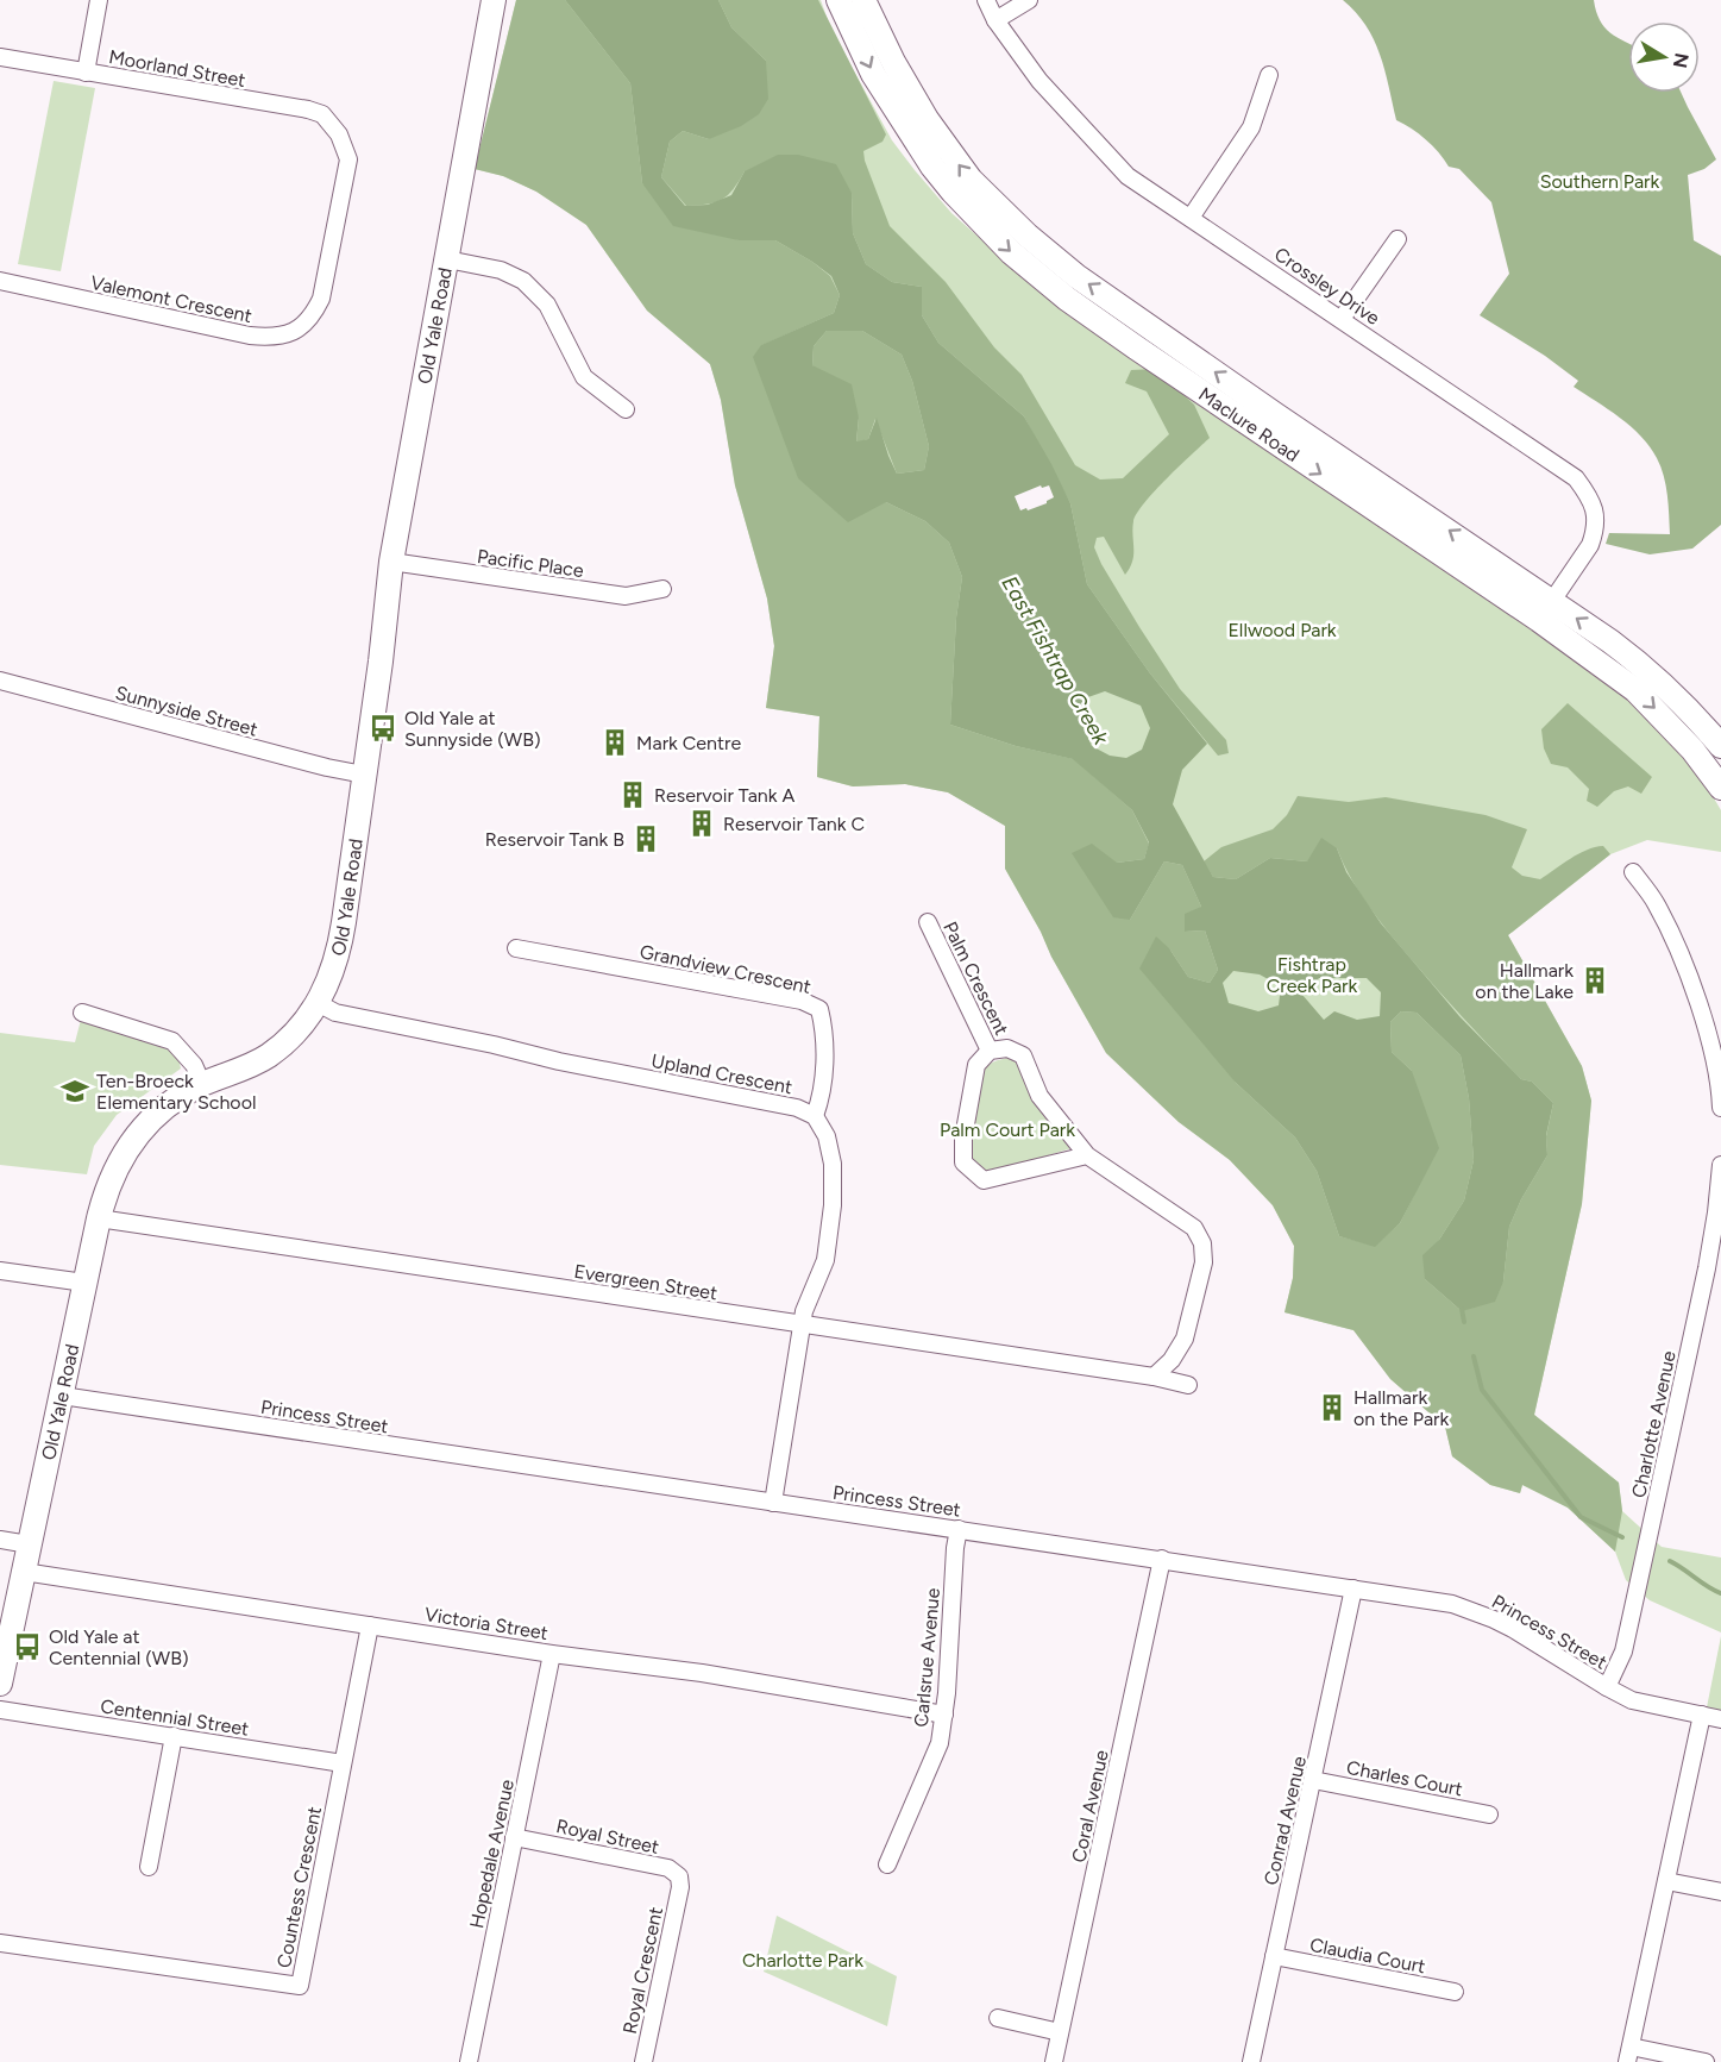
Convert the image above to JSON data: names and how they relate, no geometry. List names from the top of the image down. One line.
{"streets":{"main road":["Old Yale Road","Maclure Road"],"street":["Moorland Street","Crossley Drive","Valemont Crescent","Pacific Place","Sunnyside Street","Grandview Crescent","Palm Crescent","Upland Crescent","Evergreen Street","Princess Street","Charlotte Avenue","Victoria Street","Carlsrue Avenue","Centennial Street","Charles Court","Coral Avenue","Conrad Avenue","Royal Street","Hopedale Avenue","Countess Crescent","Claudia Court","Royal Crescent"]},"crossings":[["Moorland Street","Valemont Crescent"],["Crossley Drive","Maclure Road"],["Old Yale Road","Pacific Place"],["Old Yale Road","Sunnyside Street"],["Old Yale Road","Upland Crescent"],["Old Yale Road","Evergreen Street"],["Old Yale Road","Princess Street"],["Old Yale Road","Victoria Street"],["Grandview Crescent","Upland Crescent"],["Palm Crescent","Evergreen Street"],["Princess Street","Charlotte Avenue"],["Princess Street","Carlsrue Avenue"],["Princess Street","Coral Avenue"],["Princess Street","Conrad Avenue"],["Victoria Street","Carlsrue Avenue"],["Victoria Street","Hopedale Avenue"],["Victoria Street","Countess Crescent"],["Centennial Street","Countess Crescent"],["Charles Court","Conrad Avenue"],["Conrad Avenue","Claudia Court"],["Royal Street","Hopedale Avenue"],["Royal Street","Royal Crescent"]],"water":["East Fishtrap Creek"],"parks":["Southern Park","Ellwood Park","Fishtrap Creek Park","Palm Court Park","Charlotte Park"],"places":{"bus stop":["Old Yale at Sunnyside (WB)","Old Yale at Centennial (WB)"],"building":["Mark Centre","Reservoir Tank A","Reservoir Tank C","Reservoir Tank B","Hallmark on the Lake","Hallmark on the Park"],"school or university":["Ten-Broeck Elementary School"]},"north":"right"}
